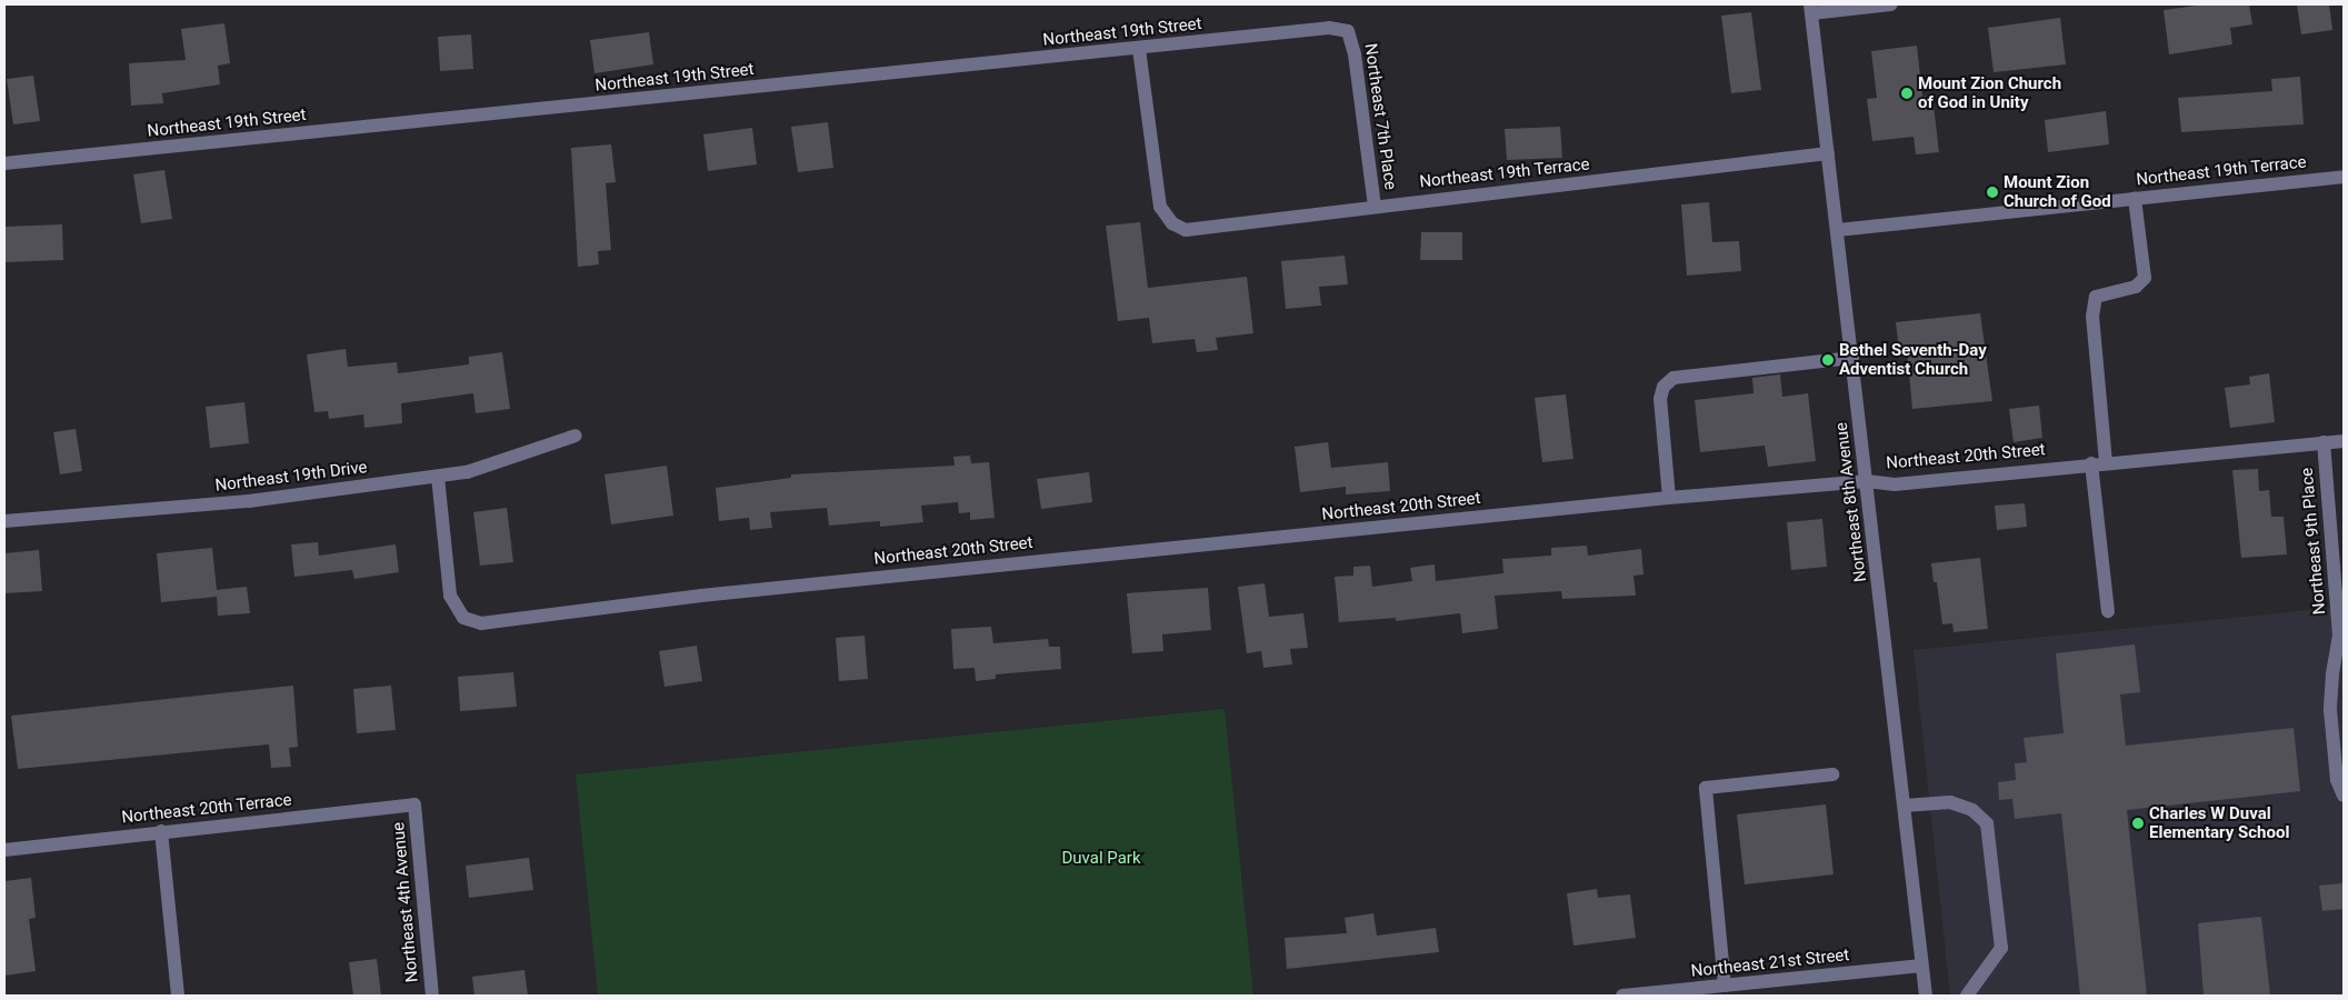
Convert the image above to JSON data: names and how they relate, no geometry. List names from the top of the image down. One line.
{"streets":{"street":["Northeast 19th Street","Northeast 7th Place","Northeast 19th Terrace","Northeast 20th Street","Northeast 19th Drive","Northeast 8th Avenue","Northeast 9th Place","Northeast 20th Terrace","Northeast 4th Avenue","Northeast 21st Street"]},"crossings":[["Northeast 19th Street","Northeast 7th Place"],["Northeast 19th Street","Northeast 19th Terrace"],["Northeast 7th Place","Northeast 19th Terrace"],["Northeast 19th Terrace","Northeast 8th Avenue"],["Northeast 20th Street","Northeast 19th Drive"],["Northeast 20th Street","Northeast 8th Avenue"],["Northeast 20th Street","Northeast 9th Place"],["Northeast 8th Avenue","Northeast 21st Street"],["Northeast 20th Terrace","Northeast 4th Avenue"]],"parks":["Duval Park"],"places":["Mount Zion Church of God in Unity","Mount Zion Church of God","Bethel Seventh-Day Adventist Church","Charles W Duval Elementary School"]}
